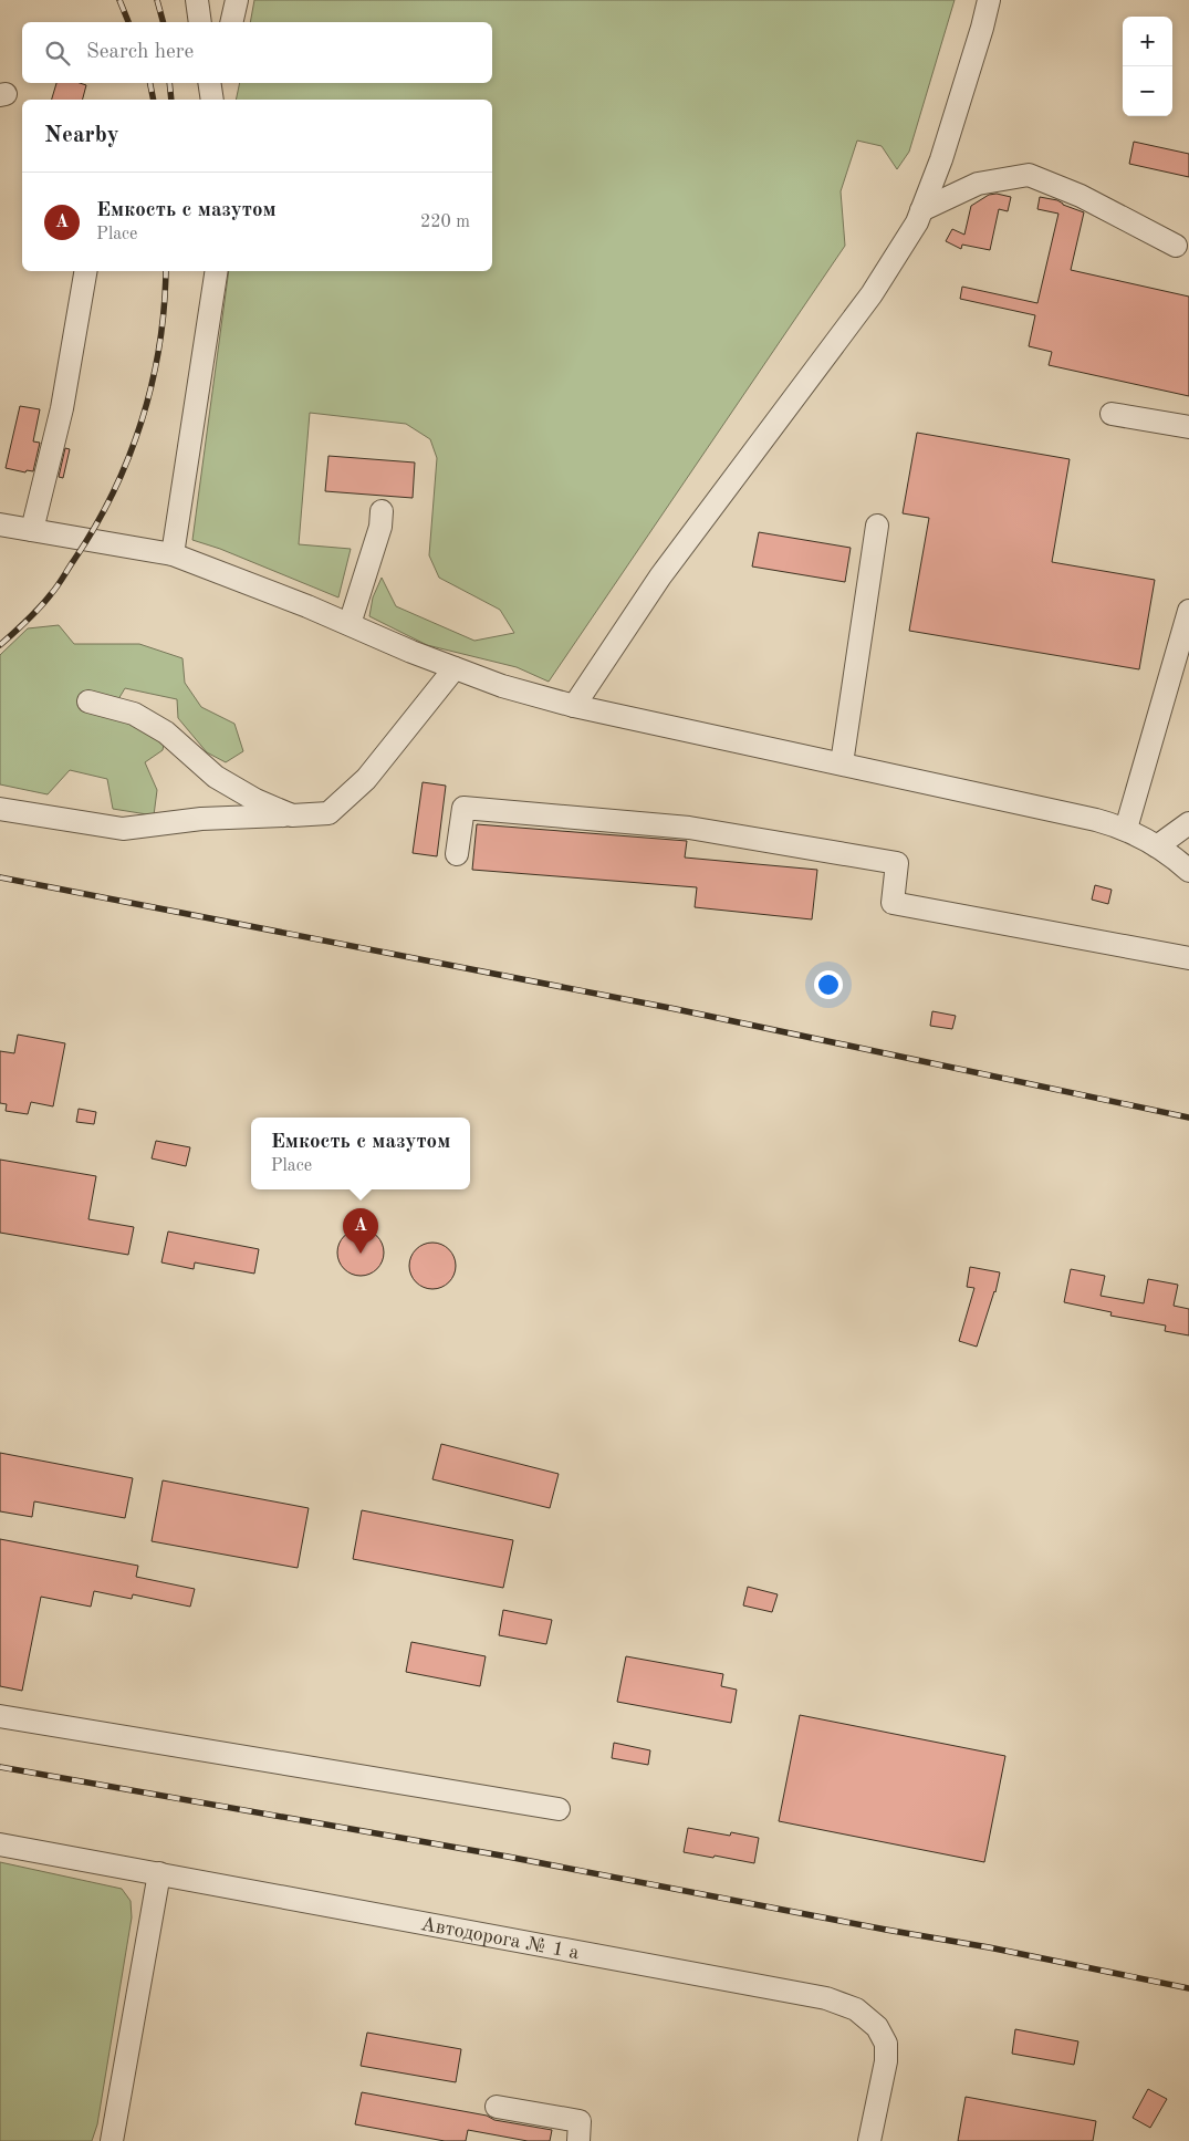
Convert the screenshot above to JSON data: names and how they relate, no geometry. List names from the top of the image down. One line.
{"streets":{"street":["Автодорога № 1 а"]},"page":{"map_buttons":["+","−"],"search":"Search here","heading":"Nearby","list":[{"mark":"A","name":"Емкость с мазутом","note":"Place","value":"220 m"}],"popup":["Емкость с мазутом","Place"],"pins":"A"}}
